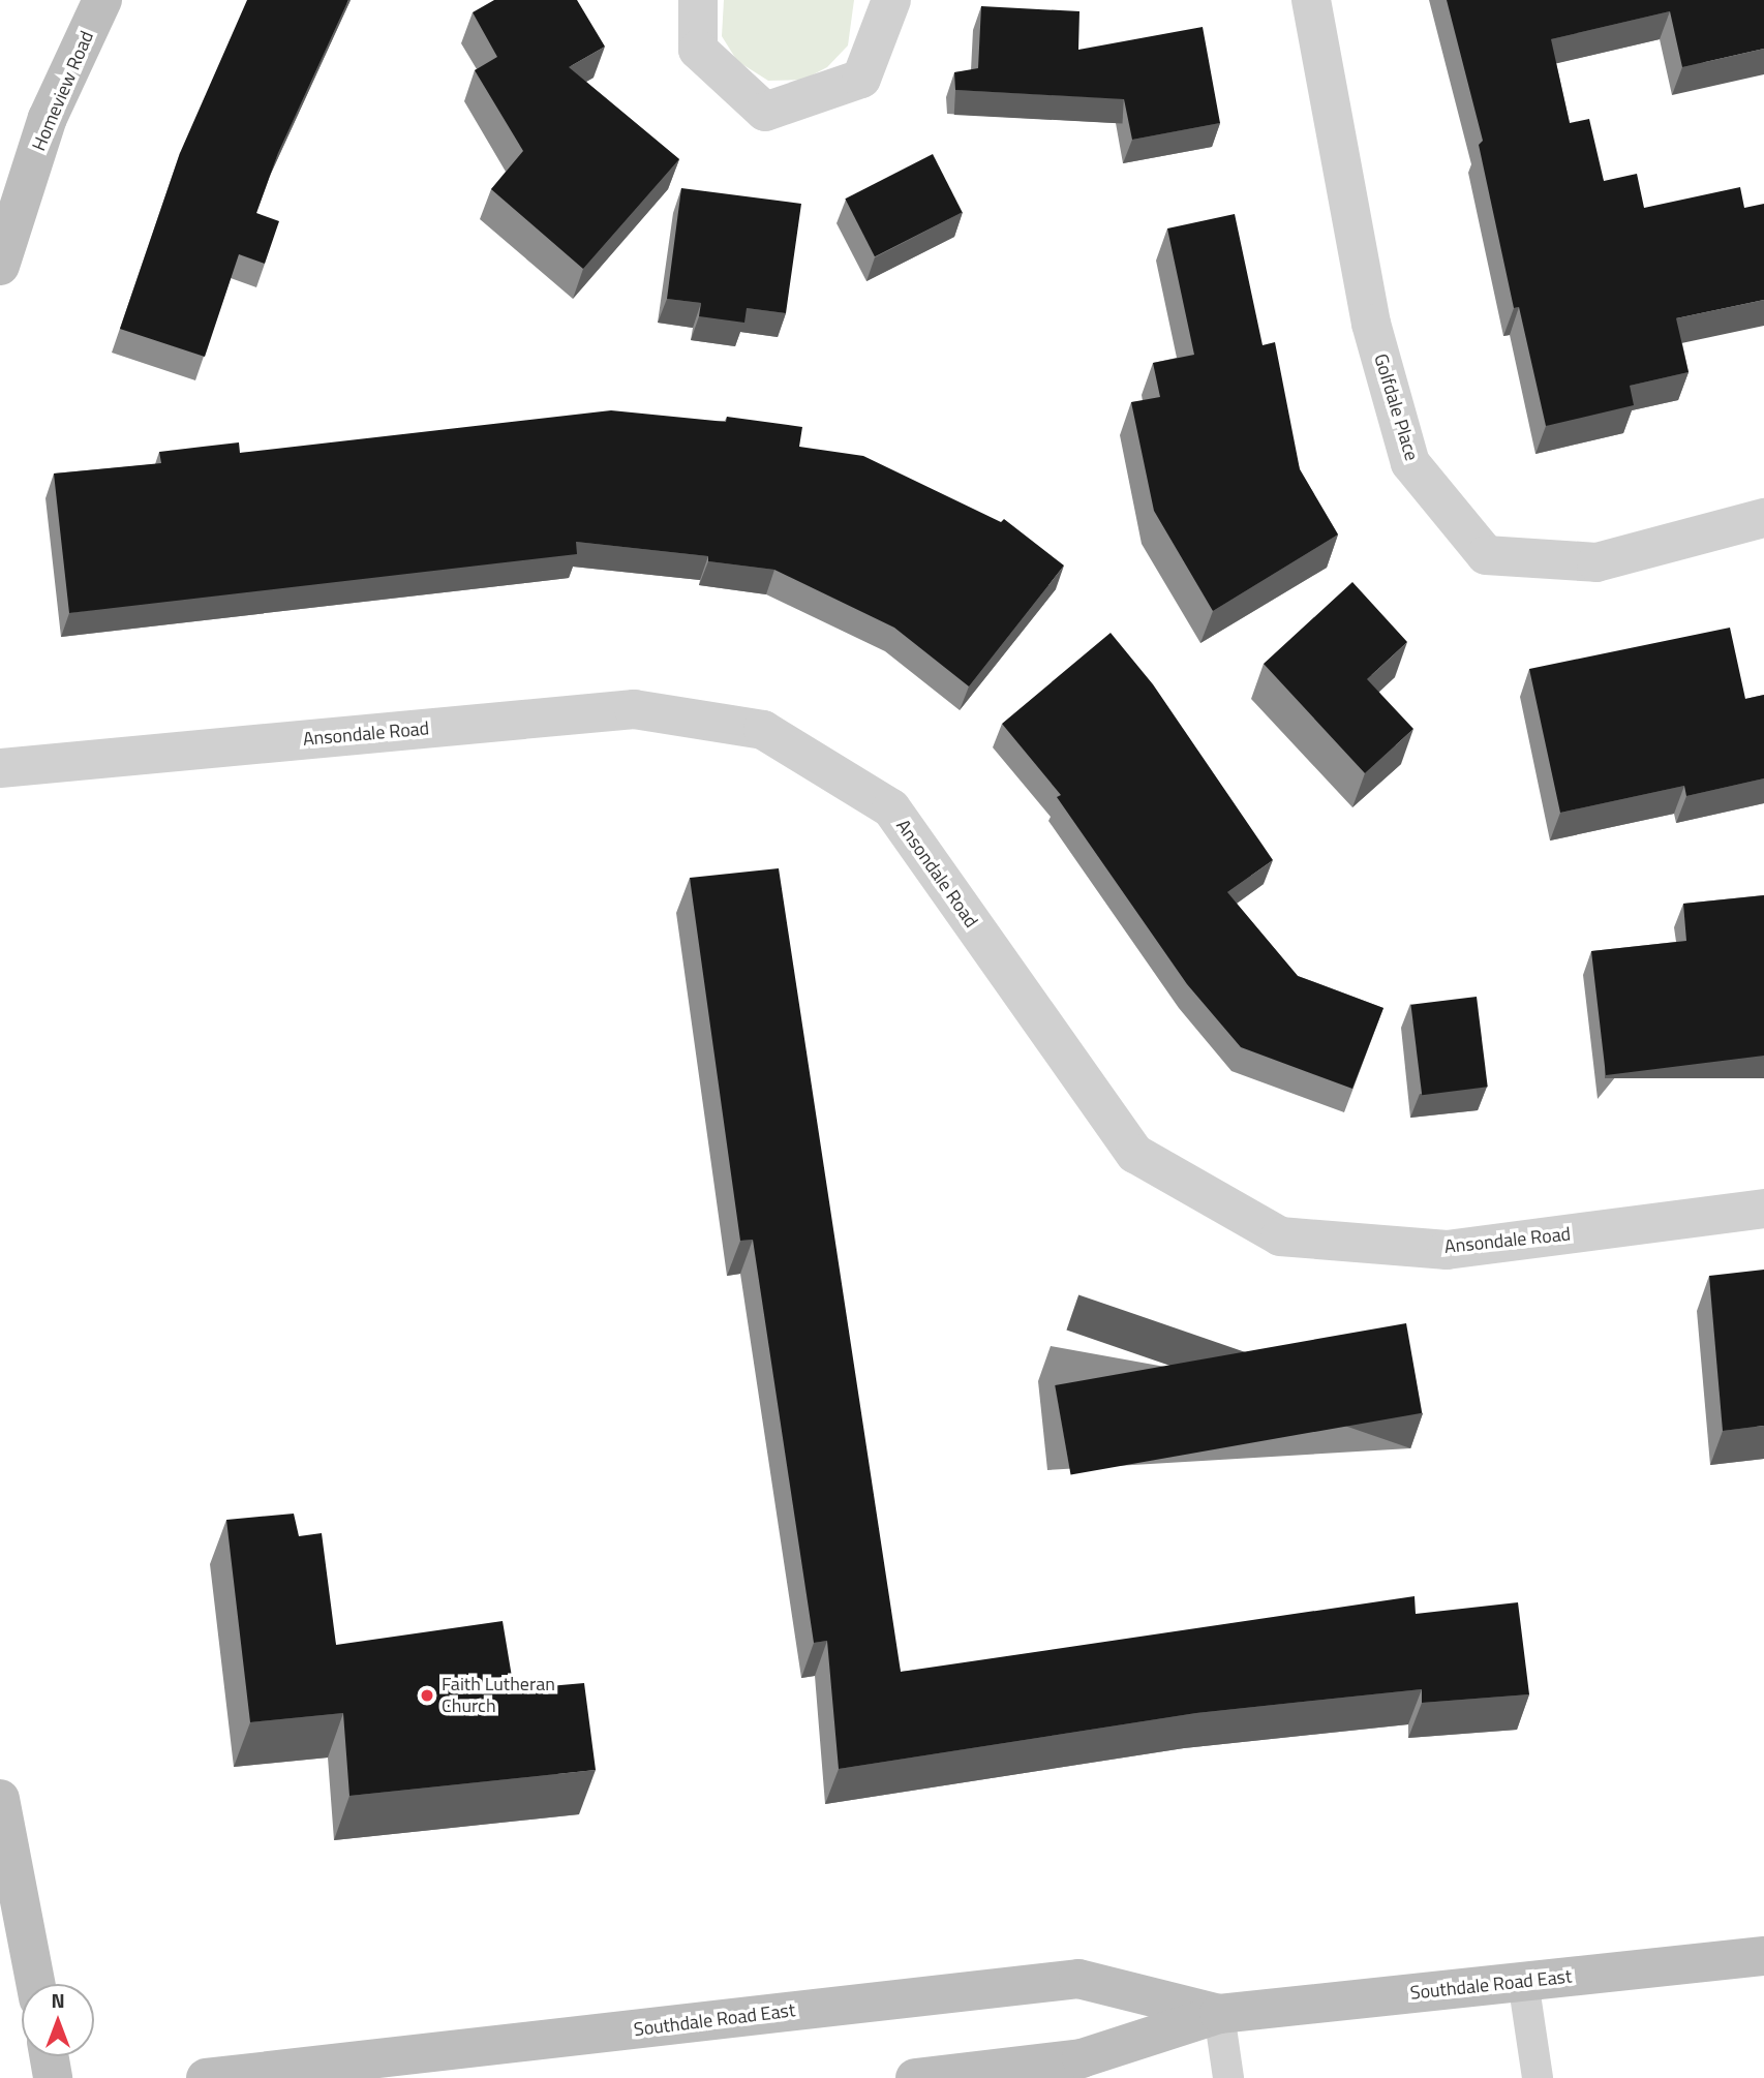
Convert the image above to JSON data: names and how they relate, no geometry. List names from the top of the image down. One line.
{"streets":{"main road":["Homeview Road","Southdale Road East"],"street":["Golfdale Place","Ansondale Road"]},"places":["Faith Lutheran Church"],"north":"top"}
